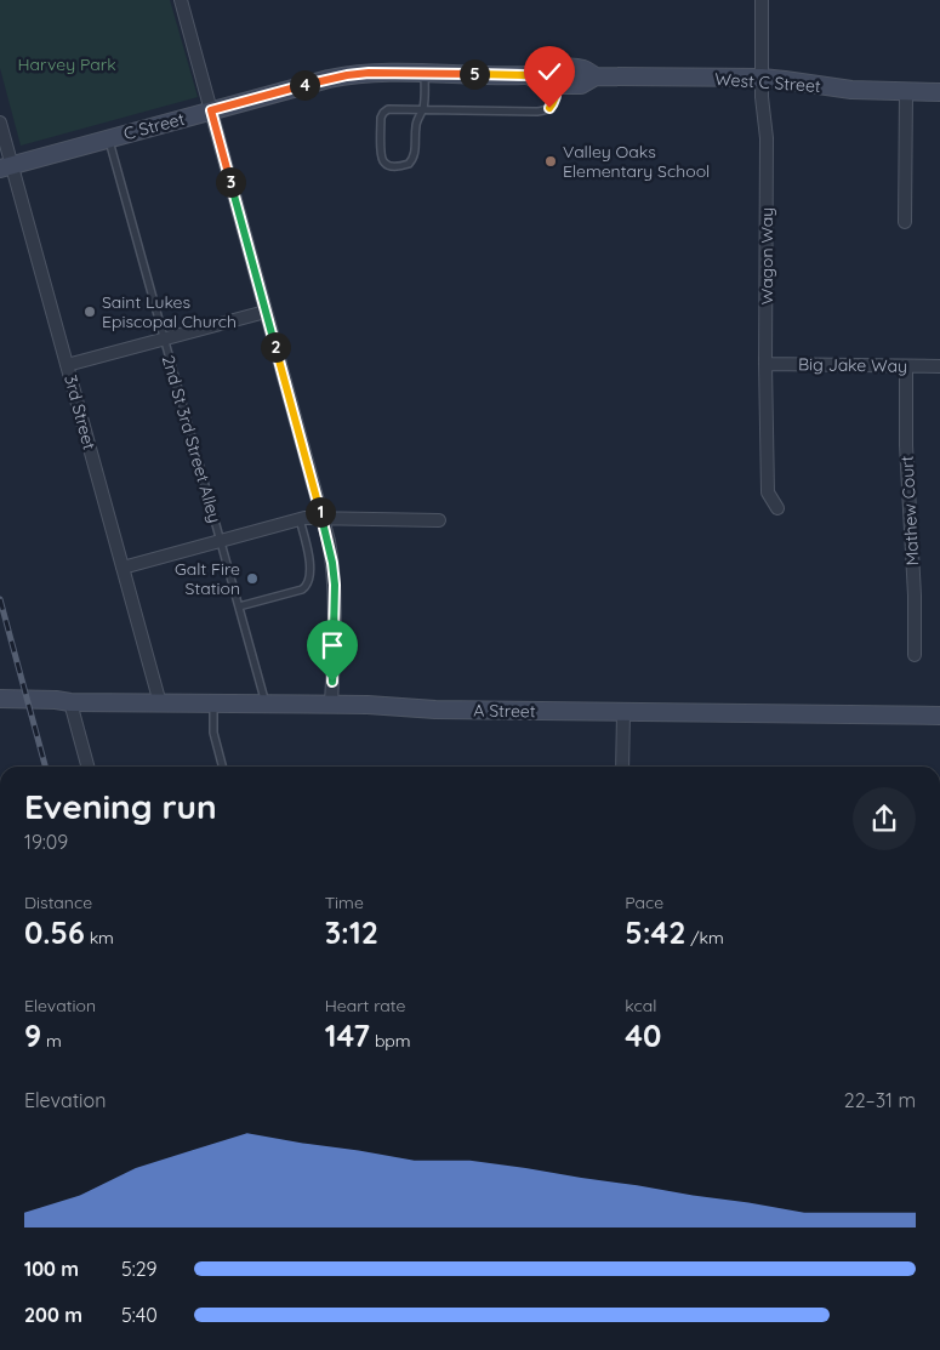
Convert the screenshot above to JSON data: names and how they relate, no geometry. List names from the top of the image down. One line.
{"streets":{"street":["West C Street","C Street","Wagon Way","Big Jake Way","3rd Street","Mathew Court","A Street"],"lane":["2nd St 3rd Street Alley"]},"crossings":[["West C Street","C Street"],["West C Street","Wagon Way"],["C Street","3rd Street"],["C Street","2nd St 3rd Street Alley"],["Wagon Way","Big Jake Way"],["Big Jake Way","Mathew Court"],["3rd Street","A Street"],["2nd St 3rd Street Alley","A Street"]],"parks":["Harvey Park"],"places":["Valley Oaks Elementary School","Saint Lukes Episcopal Church","Galt Fire Station"],"page":{"pins":["5","4","3","2","1"],"heading":["Evening run","19:09"],"stats":[["Distance","0.56 km"],["Time","3:12"],["Pace","5:42 /km"],["Elevation","9 m"],["Heart rate","147 bpm"],["kcal","40"]],"chart":["Elevation","22–31 m"],"list":[{"name":"100 m","note":"5:29"},{"name":"200 m","note":"5:40"}]}}
